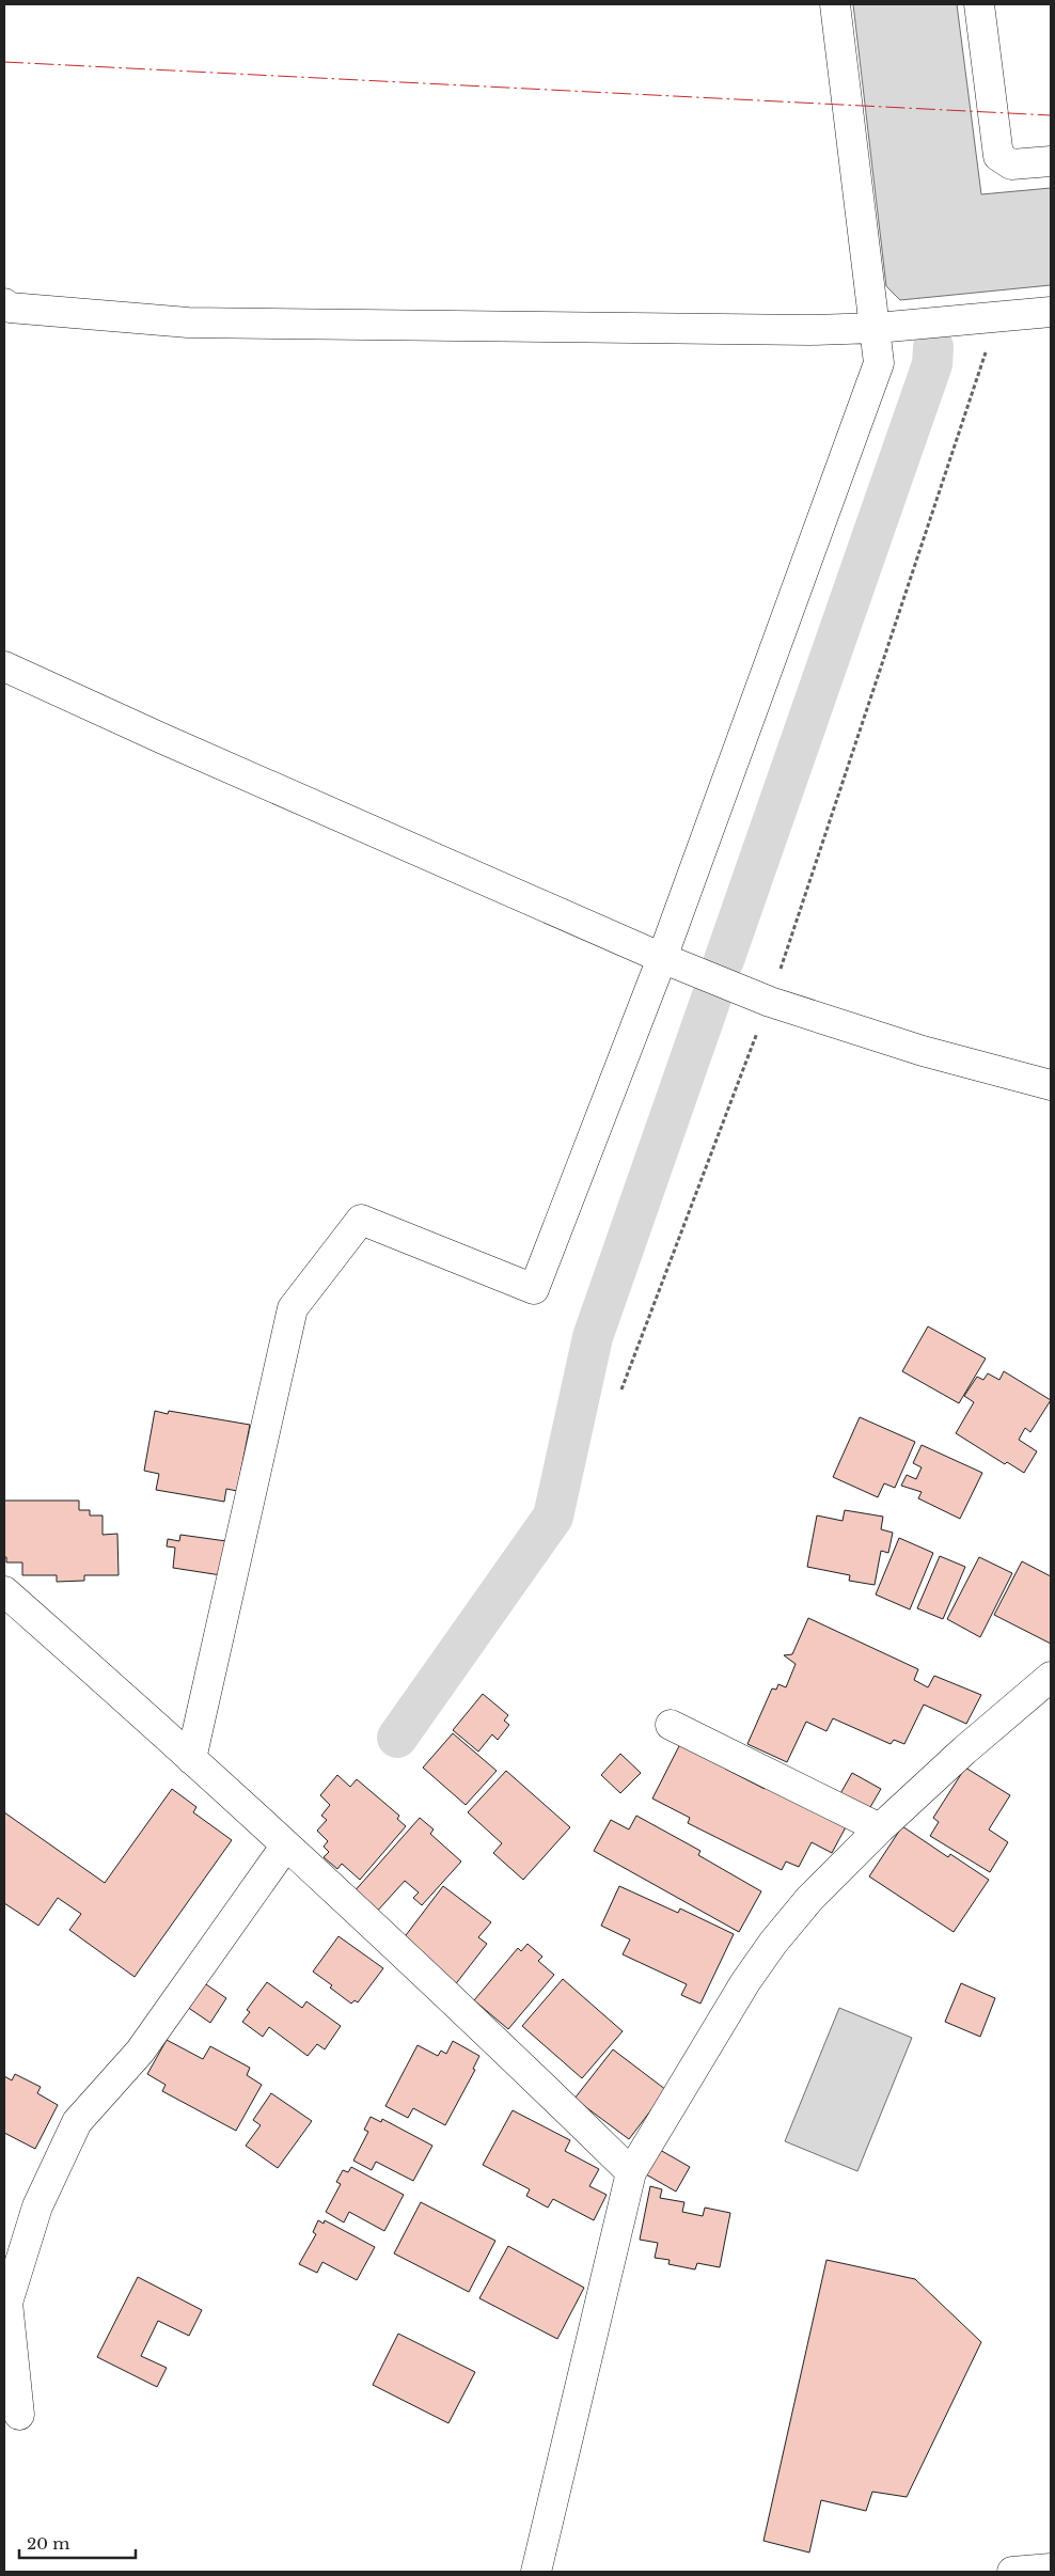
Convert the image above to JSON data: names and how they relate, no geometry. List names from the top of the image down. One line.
{"scale_bar":"20 m"}
